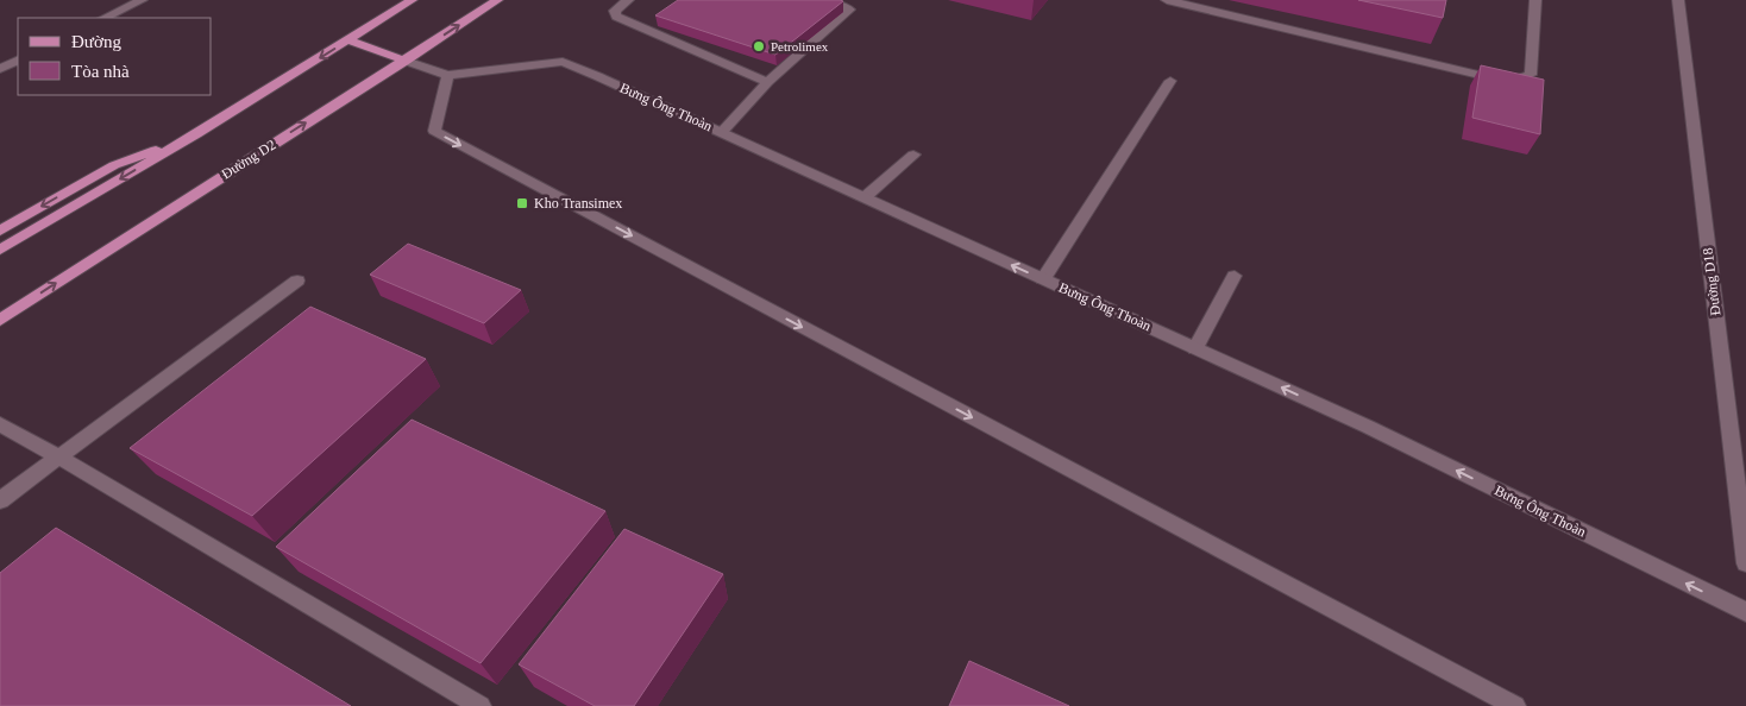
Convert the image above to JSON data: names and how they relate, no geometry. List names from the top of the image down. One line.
{"streets":{"main road":["Đường D2"],"street":["Bưng Ông Thoàn","Đường D18"]},"crossings":[["Bưng Ông Thoàn","Đường D2"]],"one_way":["Bưng Ông Thoàn"],"places":{"other":["Petrolimex"],"transit":["Kho Transimex"]},"legend":["Đường","Tòa nhà"]}
